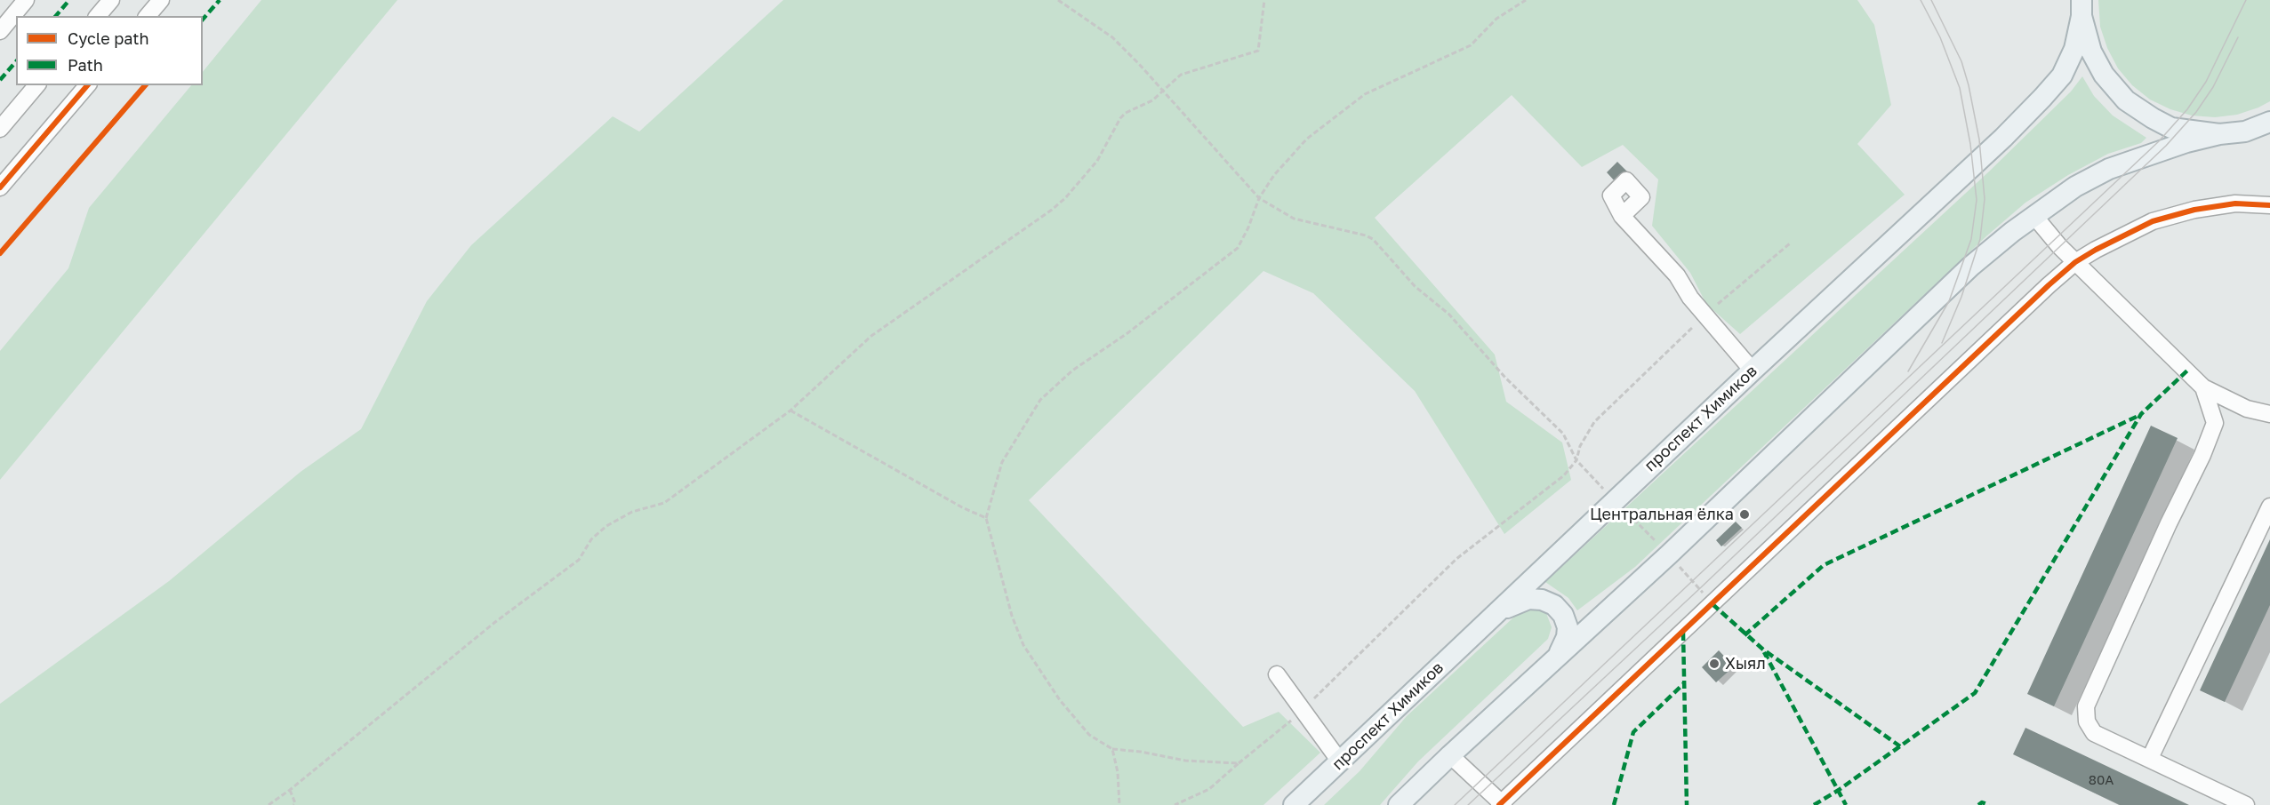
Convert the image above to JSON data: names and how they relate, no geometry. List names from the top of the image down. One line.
{"streets":{"main road":["проспект Химиков"]},"places":["Центральная ёлка","Хыял"],"house_numbers":["80А"],"legend":["Cycle path","Path"]}
